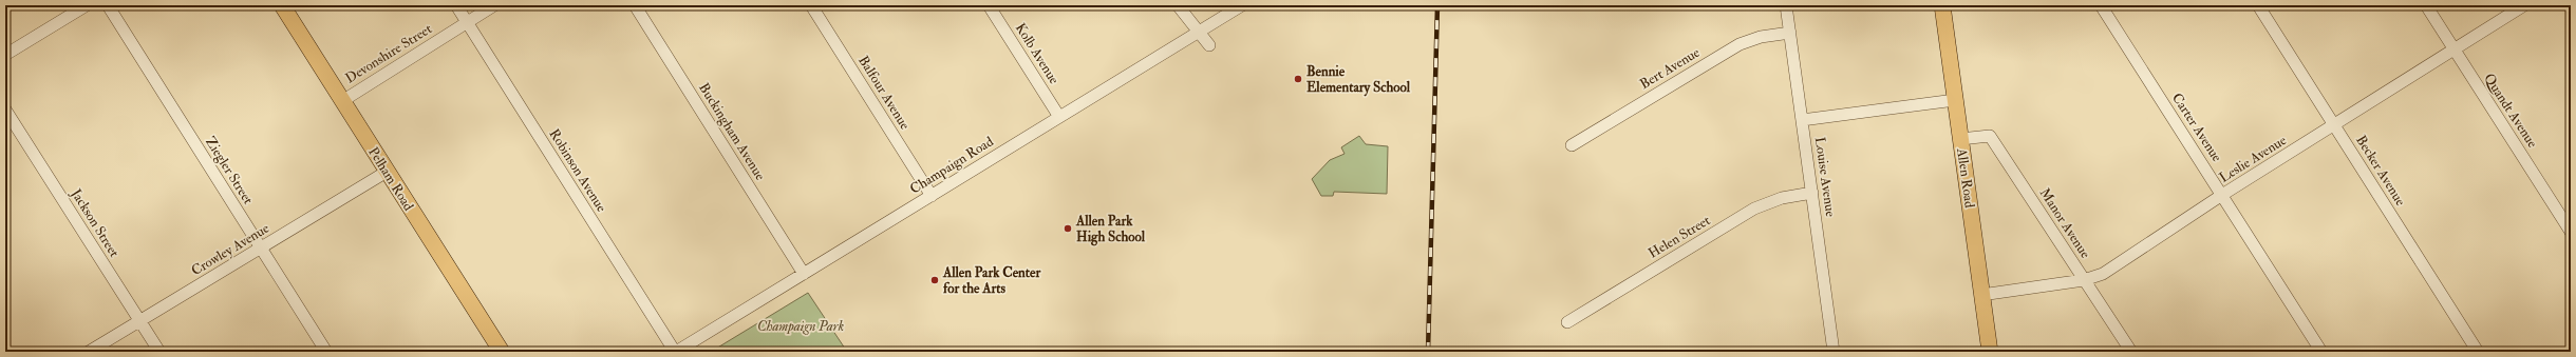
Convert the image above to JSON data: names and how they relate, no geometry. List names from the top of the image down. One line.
{"streets":{"main road":["Allen Road","Pelham Road"],"street":["Devonshire Street","Kolb Avenue","Bert Avenue","Balfour Avenue","Quandt Avenue","Carter Avenue","Buckingham Avenue","Leslie Avenue","Champaign Road","Ziegler Street","Robinson Avenue","Becker Avenue","Louise Avenue","Jackson Street","Manor Avenue","Helen Street","Crowley Avenue"]},"crossings":[["Devonshire Street","Robinson Avenue"],["Devonshire Street","Pelham Road"],["Kolb Avenue","Champaign Road"],["Bert Avenue","Louise Avenue"],["Balfour Avenue","Champaign Road"],["Quandt Avenue","Leslie Avenue"],["Carter Avenue","Leslie Avenue"],["Buckingham Avenue","Champaign Road"],["Leslie Avenue","Becker Avenue"],["Leslie Avenue","Allen Road"],["Leslie Avenue","Manor Avenue"],["Champaign Road","Robinson Avenue"],["Ziegler Street","Crowley Avenue"],["Louise Avenue","Helen Street"],["Allen Road","Manor Avenue"],["Pelham Road","Crowley Avenue"],["Jackson Street","Crowley Avenue"]],"parks":["Champaign Park"],"places":["Bennie Elementary School","Allen Park High School","Allen Park Center for the Arts"]}
